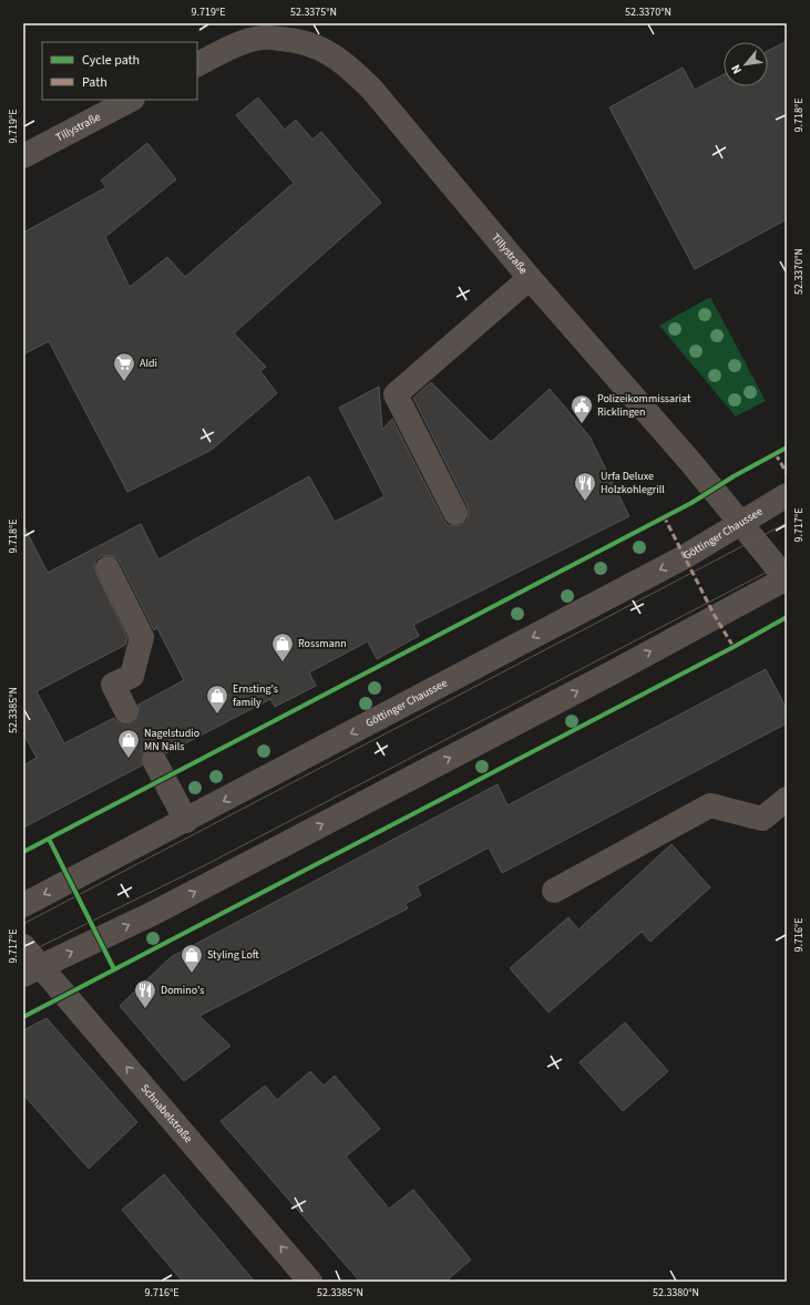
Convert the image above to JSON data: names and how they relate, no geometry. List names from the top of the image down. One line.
{"streets":{"street":["Tillystraße","Göttinger Chaussee","Schnabelstraße"]},"crossings":[["Tillystraße","Göttinger Chaussee"]],"one_way":["Schnabelstraße"],"places":{"supermarket":["Aldi"],"public building":["Polizeikommissariat Ricklingen"],"restaurant":["Urfa Deluxe Holzkohlegrill","Domino's"],"shop":["Rossmann","Ernsting's family","Nagelstudio MN Nails","Styling Loft"]},"legend":["Cycle path","Path"],"north":"bottom left","coordinates":["9.719°E","52.3375°N","52.3370°N","9.718°E","9.717°E","52.3385°N","9.716°E","52.3380°N"]}
